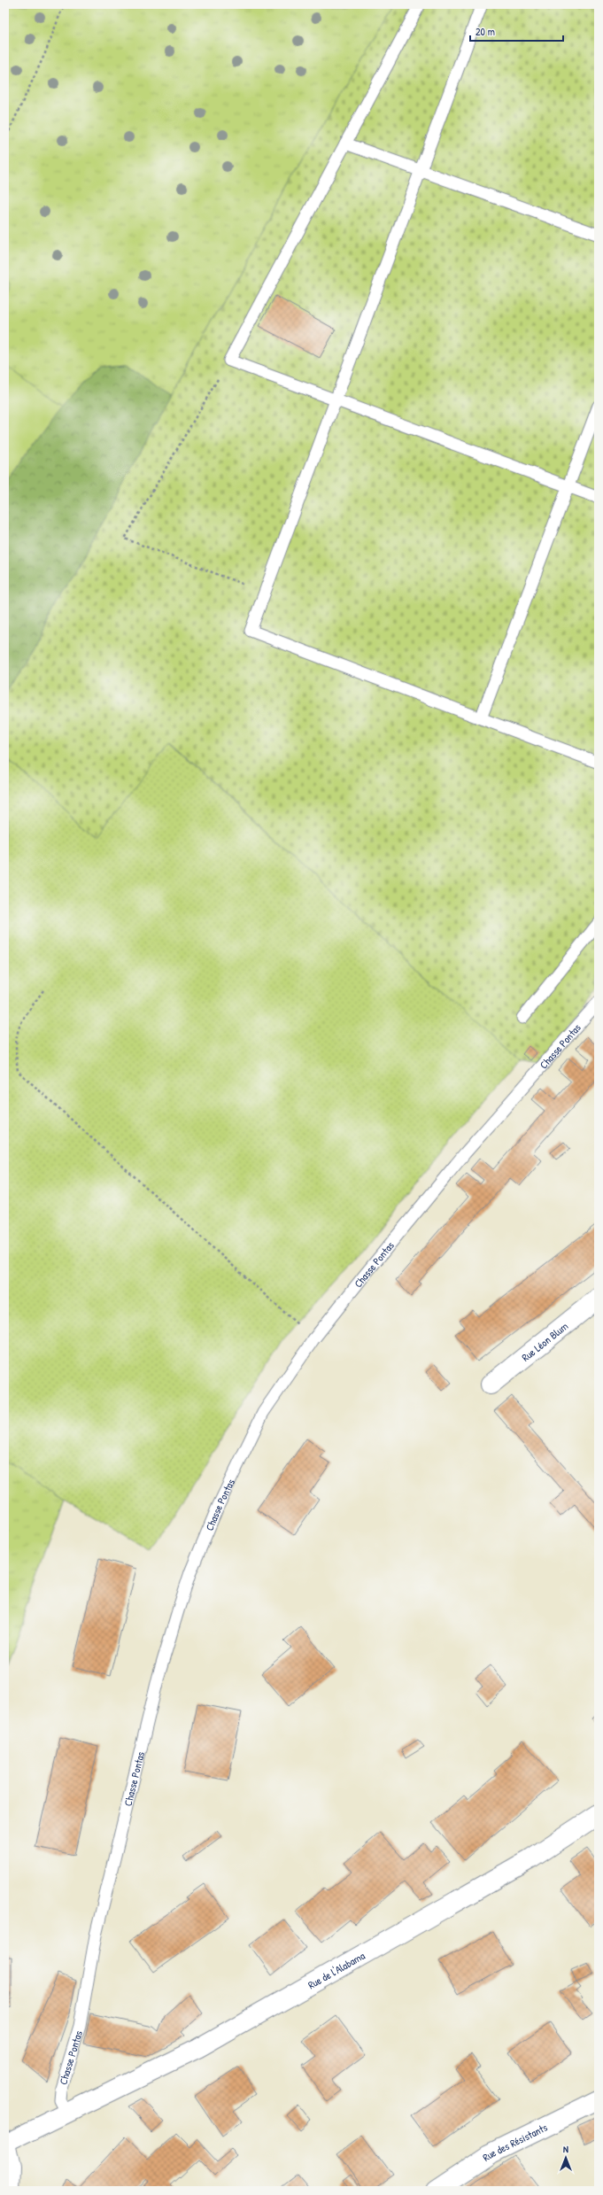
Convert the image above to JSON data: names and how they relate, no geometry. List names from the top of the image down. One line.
{"streets":{"street":["Rue Léon Blum","Rue de l'Alabama","Rue des Résistants"],"lane":["Chasse Pontas"]},"crossings":[["Chasse Pontas","Rue de l'Alabama"]],"scale_bar":"20 m","north":"top"}
